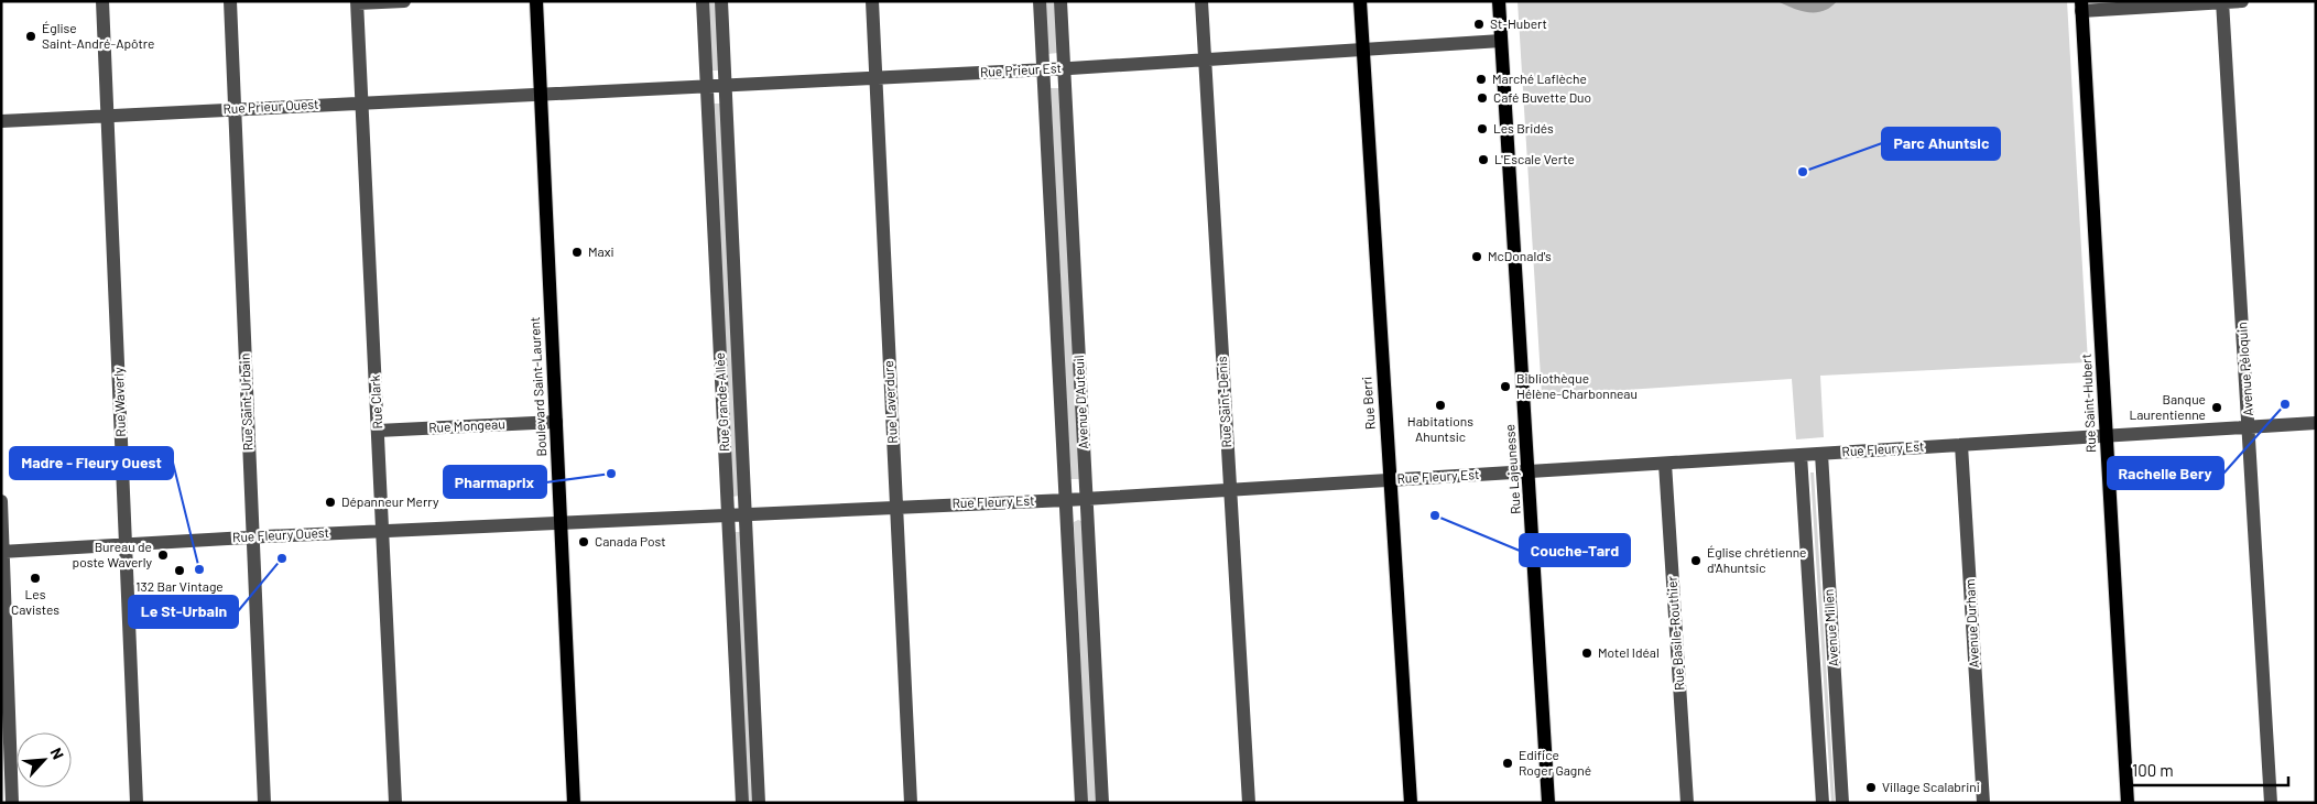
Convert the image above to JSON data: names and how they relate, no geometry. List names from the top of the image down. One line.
{"streets":{"main road":["Boulevard Saint-Laurent","Rue Berri","Rue Saint-Hubert","Rue Lajeunesse"],"street":["Rue Prieur Est","Rue Prieur Ouest","Avenue Péloquin","Rue Waverly","Rue Saint-Urbain","Rue Clark","Rue Grande-Allée","Rue Laverdure","Avenue D'Auteuil","Rue Saint-Denis","Rue Mongeau","Rue Fleury Est","Rue Fleury Ouest","Avenue Durham","Avenue Millen","Rue Basile-Routhier"]},"crossings":[["Rue Prieur Est","Rue Prieur Ouest"],["Rue Prieur Est","Boulevard Saint-Laurent"],["Rue Prieur Est","Rue Grande-Allée"],["Rue Prieur Est","Rue Laverdure"],["Rue Prieur Est","Avenue D'Auteuil"],["Rue Prieur Est","Rue Saint-Denis"],["Rue Prieur Est","Rue Berri"],["Rue Prieur Est","Rue Lajeunesse"],["Rue Prieur Ouest","Boulevard Saint-Laurent"],["Rue Prieur Ouest","Rue Waverly"],["Rue Prieur Ouest","Rue Saint-Urbain"],["Rue Prieur Ouest","Rue Clark"],["Avenue Péloquin","Rue Fleury Est"],["Boulevard Saint-Laurent","Rue Mongeau"],["Boulevard Saint-Laurent","Rue Fleury Est"],["Boulevard Saint-Laurent","Rue Fleury Ouest"],["Rue Waverly","Rue Fleury Ouest"],["Rue Saint-Urbain","Rue Fleury Ouest"],["Rue Clark","Rue Mongeau"],["Rue Clark","Rue Fleury Ouest"],["Rue Grande-Allée","Rue Fleury Est"],["Rue Laverdure","Rue Fleury Est"],["Avenue D'Auteuil","Rue Fleury Est"],["Rue Saint-Denis","Rue Fleury Est"],["Rue Berri","Rue Fleury Est"],["Rue Saint-Hubert","Rue Fleury Est"],["Rue Fleury Est","Rue Lajeunesse"],["Rue Fleury Est","Rue Fleury Ouest"],["Rue Fleury Est","Avenue Durham"],["Rue Fleury Est","Avenue Millen"],["Rue Fleury Est","Rue Basile-Routhier"]],"places":["St-Hubert","Église Saint-André-Apôtre","Marché Laflèche","Café Buvette Duo","Les Bridés","L'Escale Verte","Parc Ahuntsic","Maxi","McDonald's","Bibliothèque Hélène-Charbonneau","Rachelle Bery","Habitations Ahuntsic","Banque Laurentienne","Pharmaprix","Dépanneur Merry","Couche-Tard","Canada Post","Bureau de poste Waverly","Le St-Urbain","Église chrétienne d'Ahuntsic","Madre - Fleury Ouest","132 Bar Vintage","Les Cavistes","Motel Idéal","Edifice Roger Gagné","Village Scalabrini"],"scale_bar":"100 m","north":"top right"}
